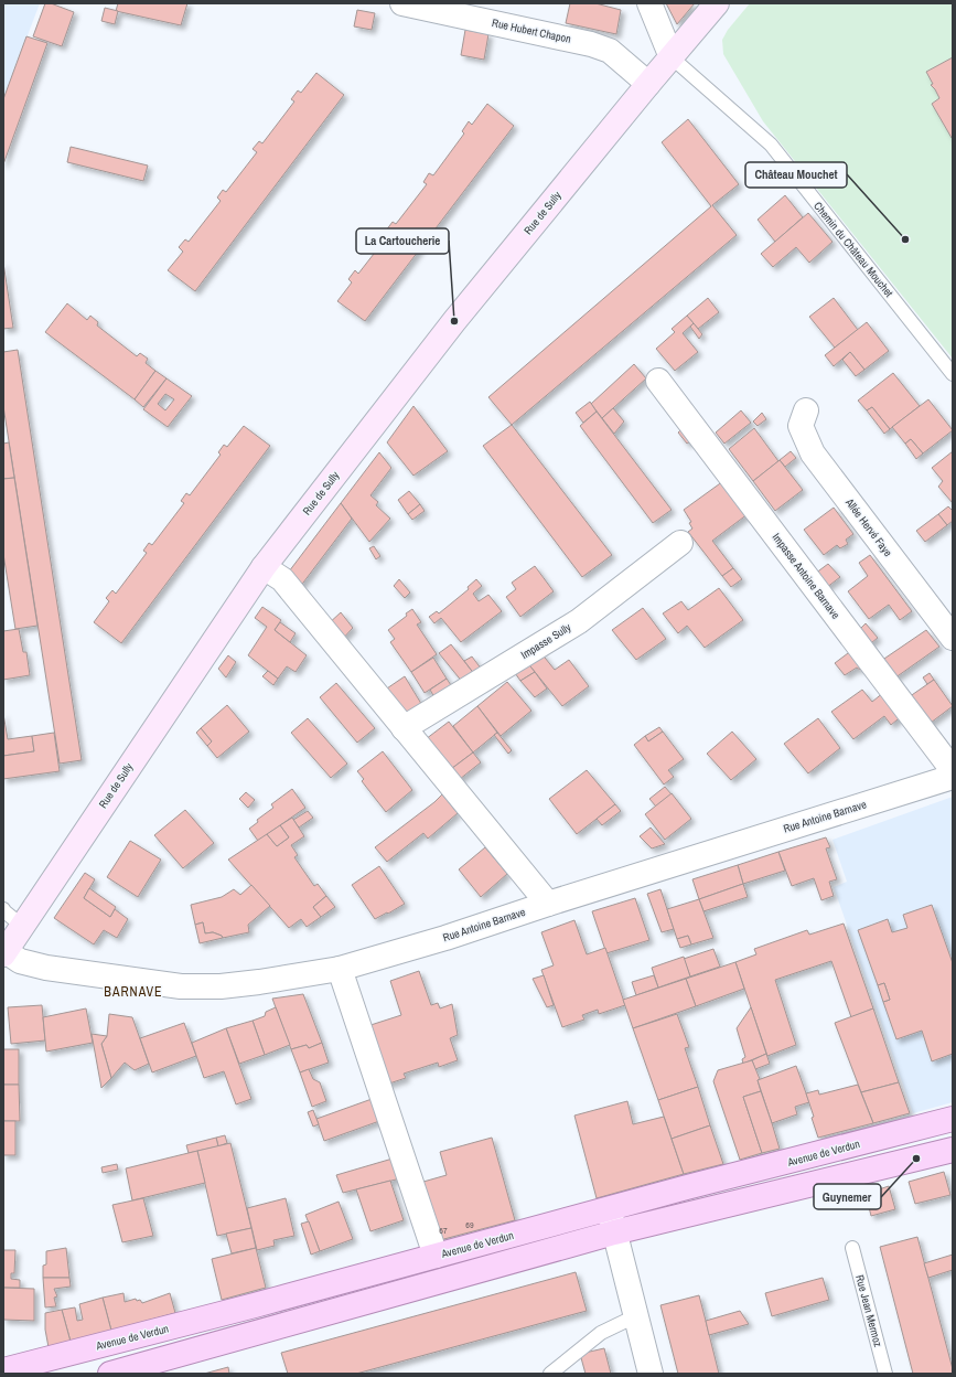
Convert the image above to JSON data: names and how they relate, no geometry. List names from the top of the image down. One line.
{"streets":{"main road":["Avenue de Verdun"],"street":["Rue Hubert Chapon","Rue de Sully","Allée Hervé Faye","Impasse Antoine Barnave","Impasse Sully","Rue Antoine Barnave"],"lane":["Chemin du Château Mouchet","Rue Jean Mermoz"]},"crossings":[["Rue Hubert Chapon","Rue de Sully"],["Rue de Sully","Chemin du Château Mouchet"],["Rue de Sully","Rue Antoine Barnave"]],"districts":["BARNAVE"],"places":["Château Mouchet","La Cartoucherie","Guynemer"],"house_numbers":["69","67"]}
